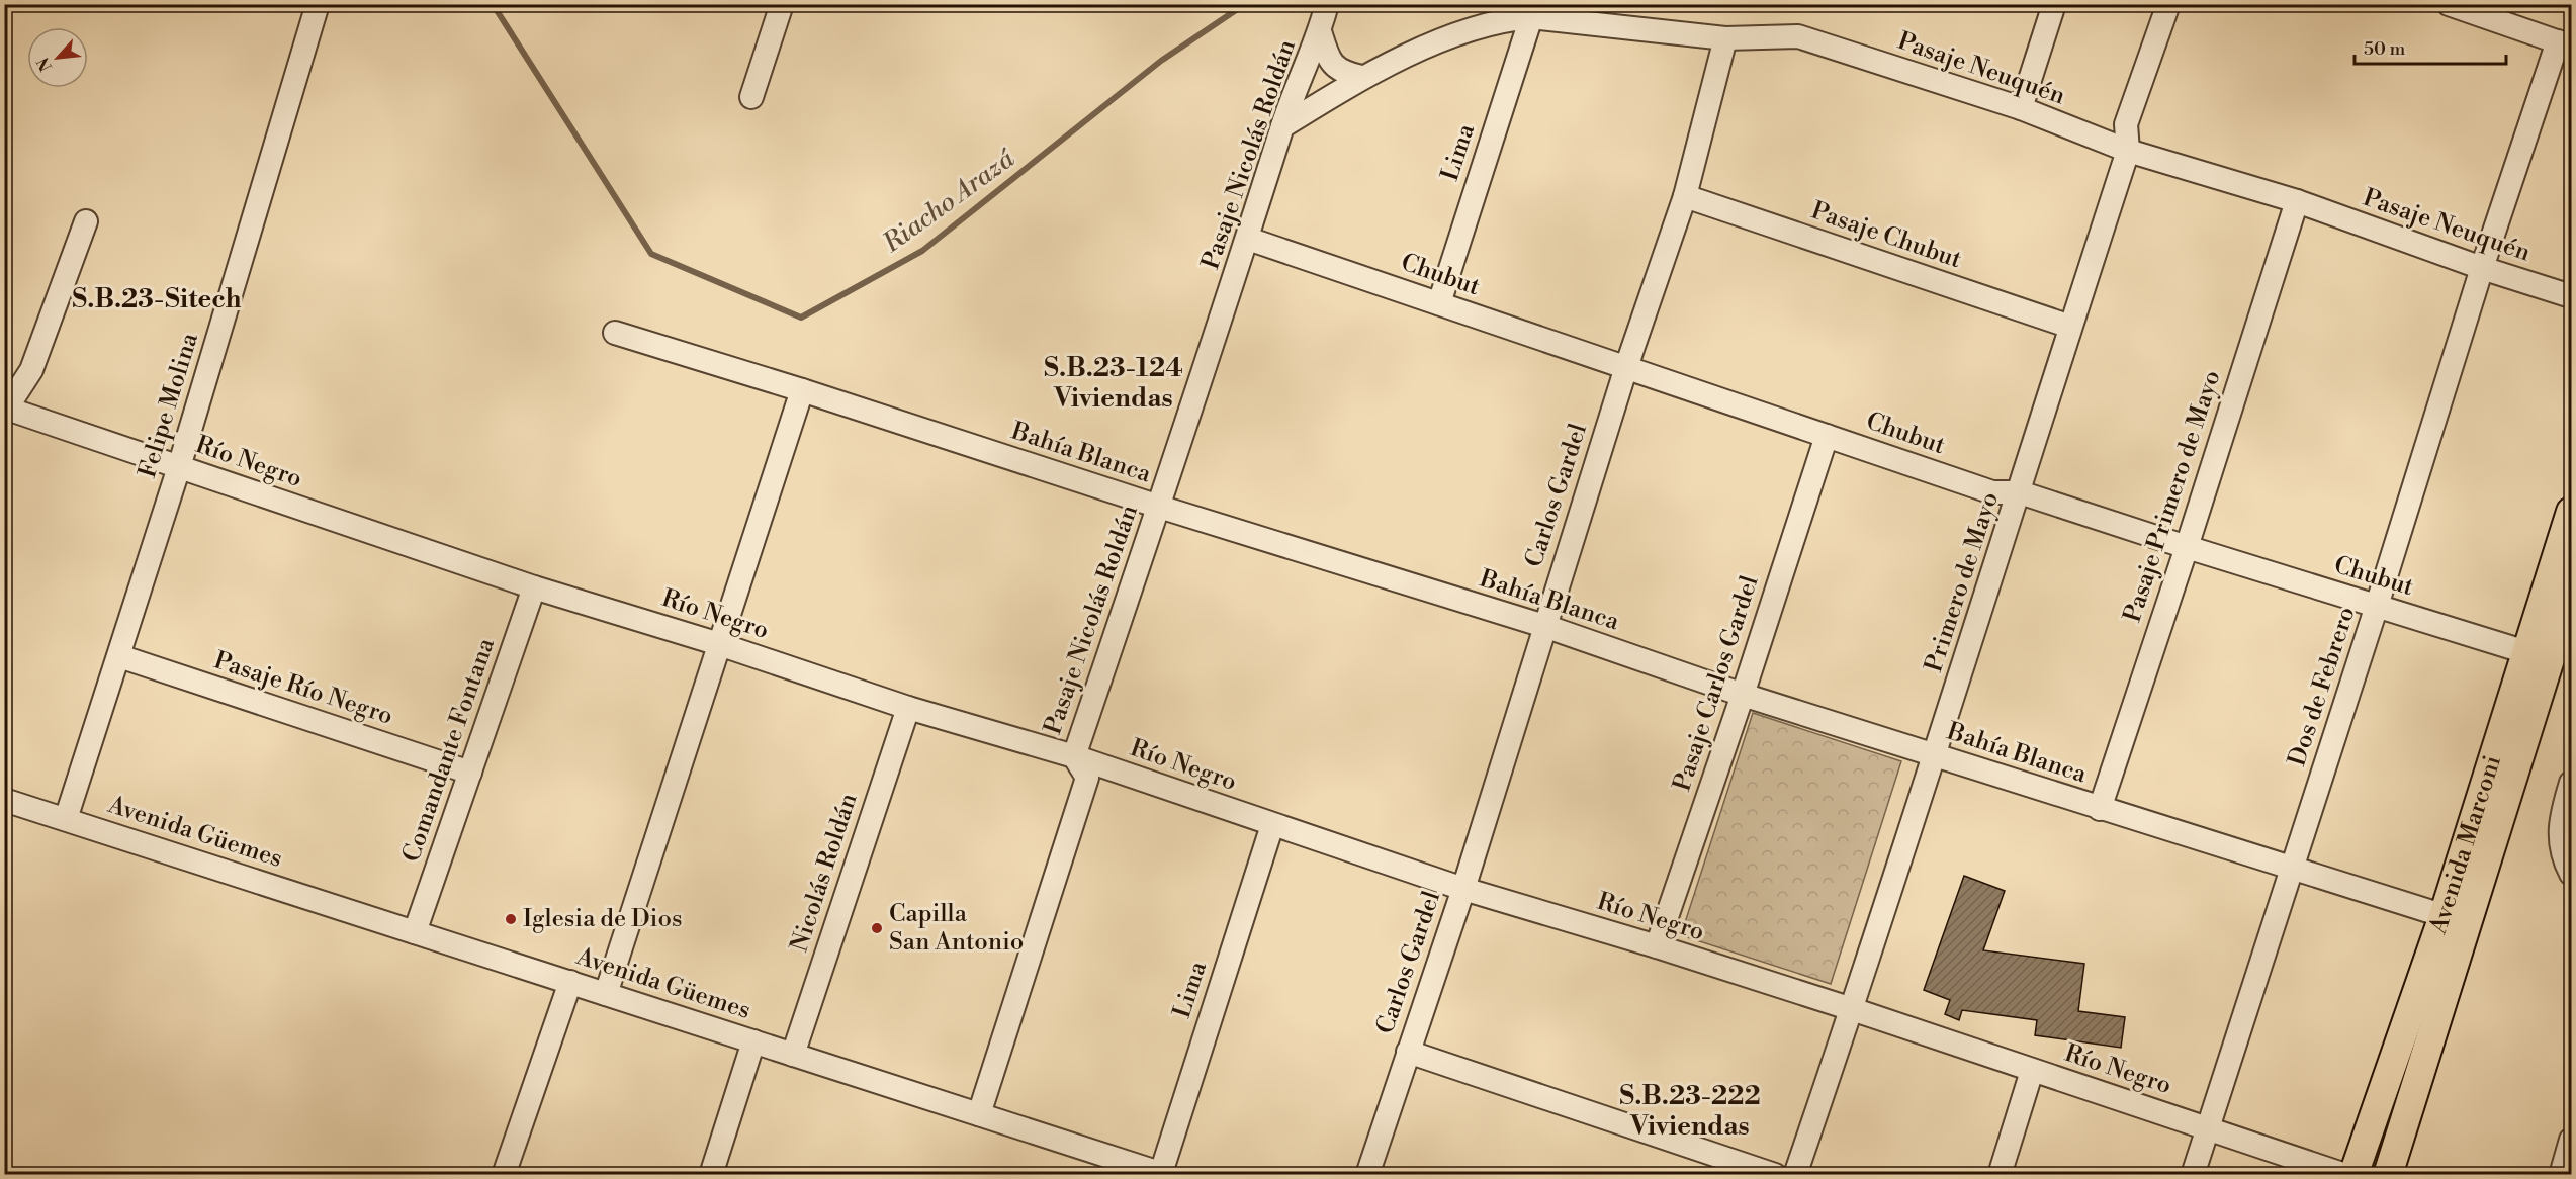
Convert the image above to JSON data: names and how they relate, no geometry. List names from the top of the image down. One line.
{"streets":{"main road":["Avenida Marconi"],"street":["Pasaje Neuquén","Lima","Pasaje Nicolás Roldán","Pasaje Chubut","Chubut","Felipe Molina","Bahía Blanca","Río Negro","Carlos Gardel","Pasaje Primero de Mayo","Primero de Mayo","Pasaje Carlos Gardel","Dos de Febrero","Pasaje Río Negro","Comandante Fontana","Avenida Güemes","Nicolás Roldán"]},"crossings":[["Pasaje Neuquén","Lima"],["Pasaje Neuquén","Pasaje Nicolás Roldán"],["Pasaje Neuquén","Carlos Gardel"],["Pasaje Neuquén","Pasaje Primero de Mayo"],["Pasaje Neuquén","Primero de Mayo"],["Pasaje Neuquén","Dos de Febrero"],["Lima","Chubut"],["Lima","Río Negro"],["Lima","Avenida Güemes"],["Pasaje Nicolás Roldán","Chubut"],["Pasaje Nicolás Roldán","Bahía Blanca"],["Pasaje Nicolás Roldán","Río Negro"],["Pasaje Nicolás Roldán","Avenida Güemes"],["Pasaje Chubut","Carlos Gardel"],["Pasaje Chubut","Primero de Mayo"],["Chubut","Carlos Gardel"],["Chubut","Pasaje Primero de Mayo"],["Chubut","Primero de Mayo"],["Chubut","Pasaje Carlos Gardel"],["Chubut","Dos de Febrero"],["Chubut","Avenida Marconi"],["Felipe Molina","Río Negro"],["Felipe Molina","Pasaje Río Negro"],["Felipe Molina","Avenida Güemes"],["Bahía Blanca","Carlos Gardel"],["Bahía Blanca","Pasaje Primero de Mayo"],["Bahía Blanca","Primero de Mayo"],["Bahía Blanca","Pasaje Carlos Gardel"],["Bahía Blanca","Dos de Febrero"],["Bahía Blanca","Avenida Marconi"],["Río Negro","Carlos Gardel"],["Río Negro","Primero de Mayo"],["Río Negro","Pasaje Carlos Gardel"],["Río Negro","Dos de Febrero"],["Río Negro","Comandante Fontana"],["Río Negro","Nicolás Roldán"],["Pasaje Río Negro","Comandante Fontana"],["Comandante Fontana","Avenida Güemes"],["Avenida Güemes","Nicolás Roldán"]],"districts":["S.B.23-Sitech","S.B.23-124 Viviendas","S.B.23-222 Viviendas"],"water":["Riacho Arazá"],"places":["Iglesia de Dios","Capilla San Antonio"],"scale_bar":"50 m","north":"bottom left"}
